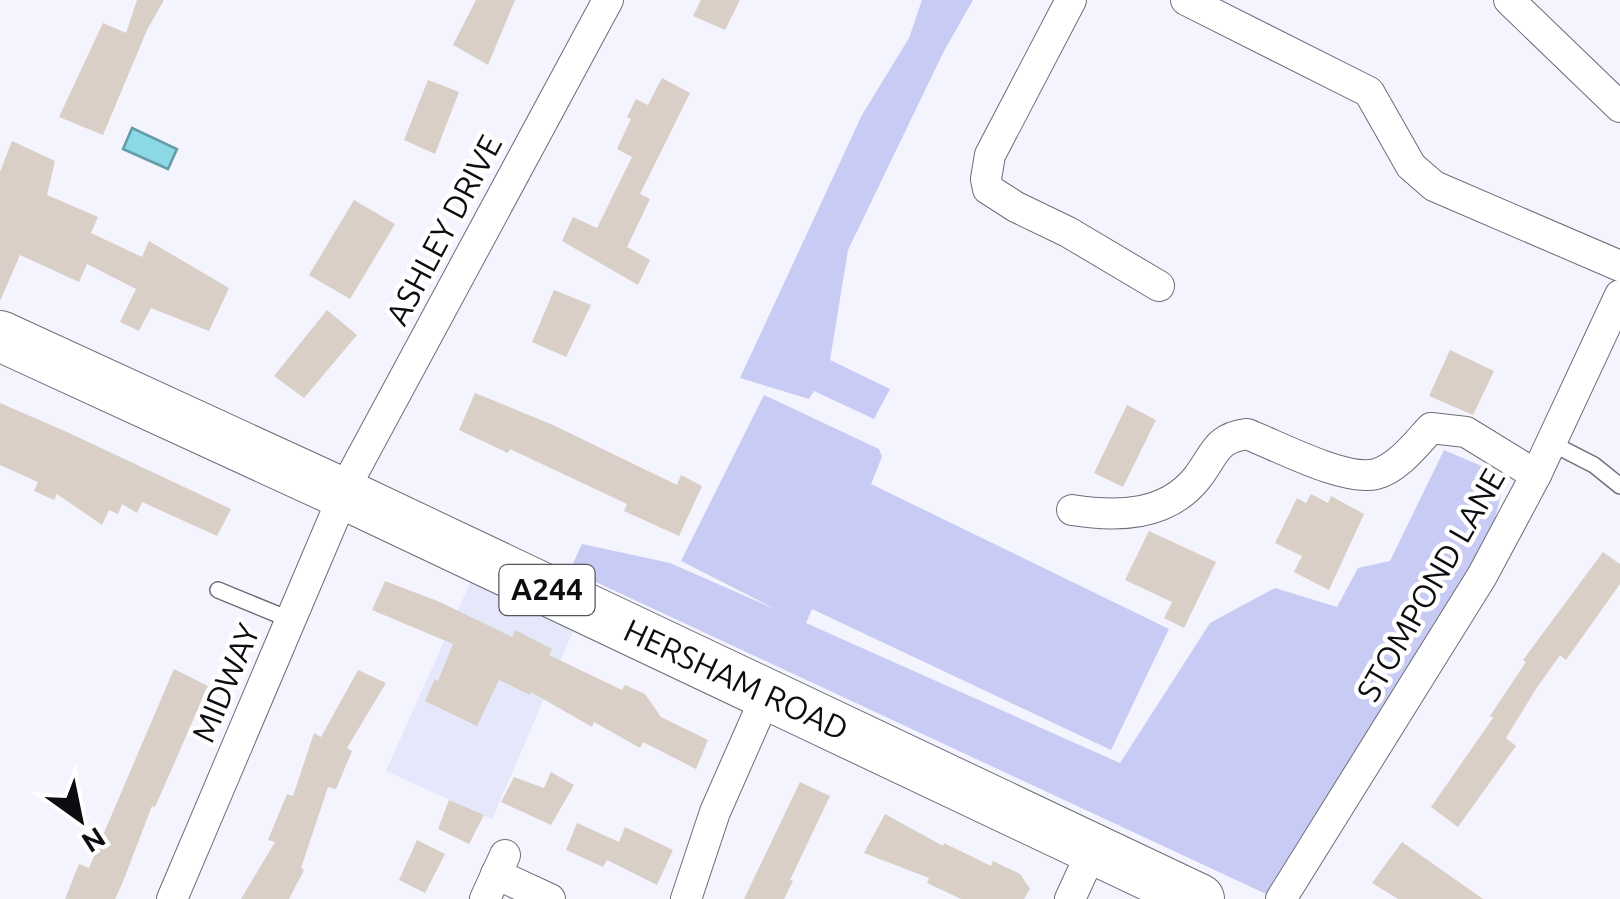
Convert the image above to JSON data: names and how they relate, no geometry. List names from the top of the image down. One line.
{"streets":{"main road":["A244","HERSHAM ROAD"],"street":["ASHLEY DRIVE","STOMPOND LANE","MIDWAY"]},"crossings":[["ASHLEY DRIVE","HERSHAM ROAD"],["ASHLEY DRIVE","MIDWAY"],["HERSHAM ROAD","MIDWAY"]],"north":"bottom right"}
